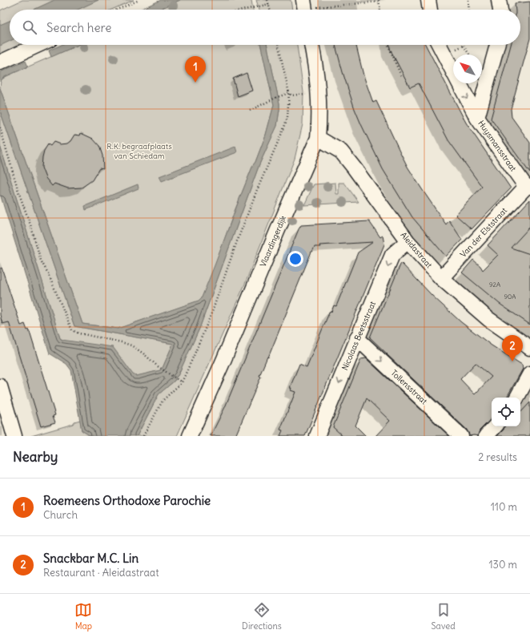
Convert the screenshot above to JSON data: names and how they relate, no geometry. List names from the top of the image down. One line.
{"streets":{"street":["Huysmansstraat","Van der Elststraat","Vlaardingerdijk","Aleidastraat","Nicolaas Beetsstraat","Tollensstraat"]},"crossings":[["Huysmansstraat","Van der Elststraat"],["Van der Elststraat","Aleidastraat"],["Vlaardingerdijk","Aleidastraat"],["Aleidastraat","Nicolaas Beetsstraat"],["Nicolaas Beetsstraat","Tollensstraat"]],"one_way":["Huysmansstraat","Nicolaas Beetsstraat","Tollensstraat"],"parks":["R.K. begraafplaats van Schiedam"],"house_numbers":["92A","90A"],"north":"top left","page":{"search":"Search here","pins":["1","2"],"heading":["Nearby","2 results"],"list":[{"mark":"1","name":"Roemeens Orthodoxe Parochie","note":"Church","value":"110 m"},{"mark":"2","name":"Snackbar M.C. Lin","note":"Restaurant · Aleidastraat","value":"130 m"}],"nav":["Map","Directions","Saved"]}}
